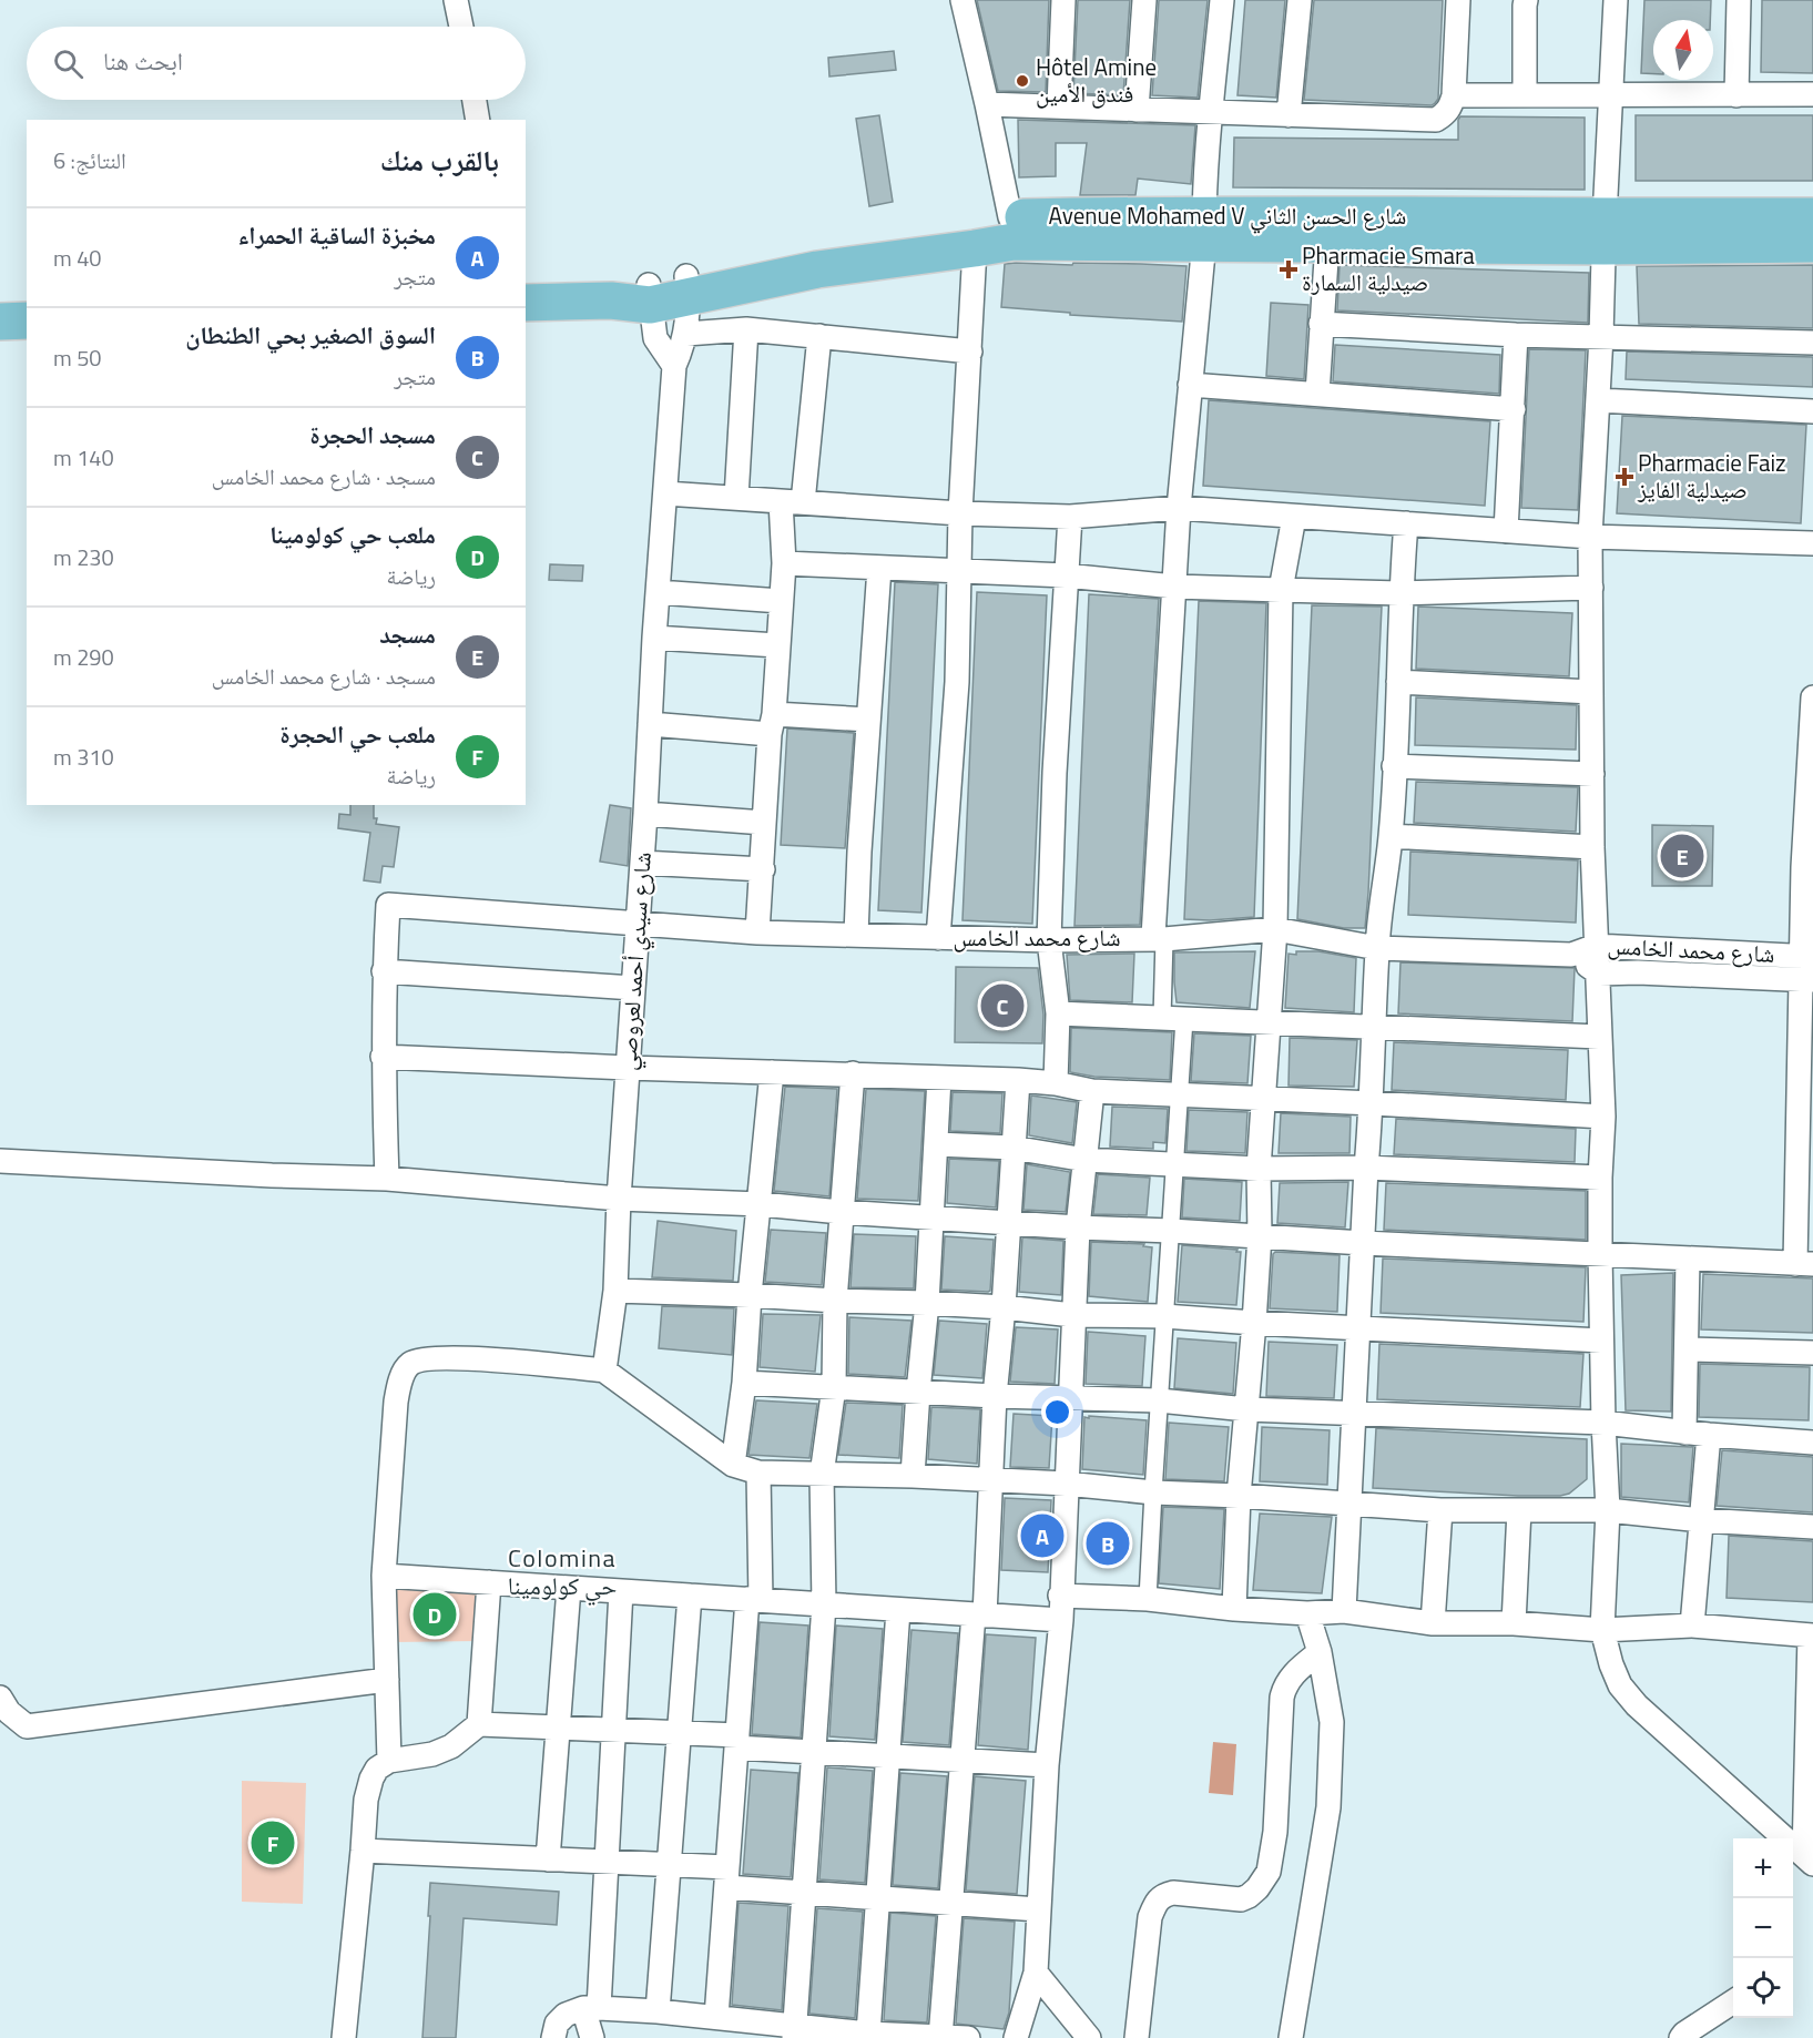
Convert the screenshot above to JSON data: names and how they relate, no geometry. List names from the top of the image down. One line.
{"streets":{"main road":["Avenue Mohamed V شارع الحسن الثاني"],"street":["شارع محمد الخامس","شارع سيدي أحمد لعروصي"]},"crossings":[["Avenue Mohamed V شارع الحسن الثاني","شارع سيدي أحمد لعروصي"],["شارع محمد الخامس","شارع سيدي أحمد لعروصي"]],"districts":["Colomina حي كولومينا"],"places":{"other":["Hôtel Amine فندق الأمين"],"health":["Pharmacie Smara صيدلية السمارة","Pharmacie Faiz صيدلية الفايز"]},"north":"top","page":{"search":"ابحث هنا","heading":["بالقرب منك","النتائج: 6"],"list":[{"mark":"A","name":"مخبزة الساقية الحمراء","note":"متجر","value":"40 m"},{"mark":"B","name":"السوق الصغير بحي الطنطان","note":"متجر","value":"50 m"},{"mark":"C","name":"مسجد الحجرة","note":"مسجد · شارع محمد الخامس","value":"140 m"},{"mark":"D","name":"ملعب حي كولومينا","note":"رياضة","value":"230 m"},{"mark":"E","name":"مسجد","note":"مسجد · شارع محمد الخامس","value":"290 m"},{"mark":"F","name":"ملعب حي الحجرة","note":"رياضة","value":"310 m"}],"pins":["E","C","A","B","D","F"],"map_buttons":["+","−"]}}
